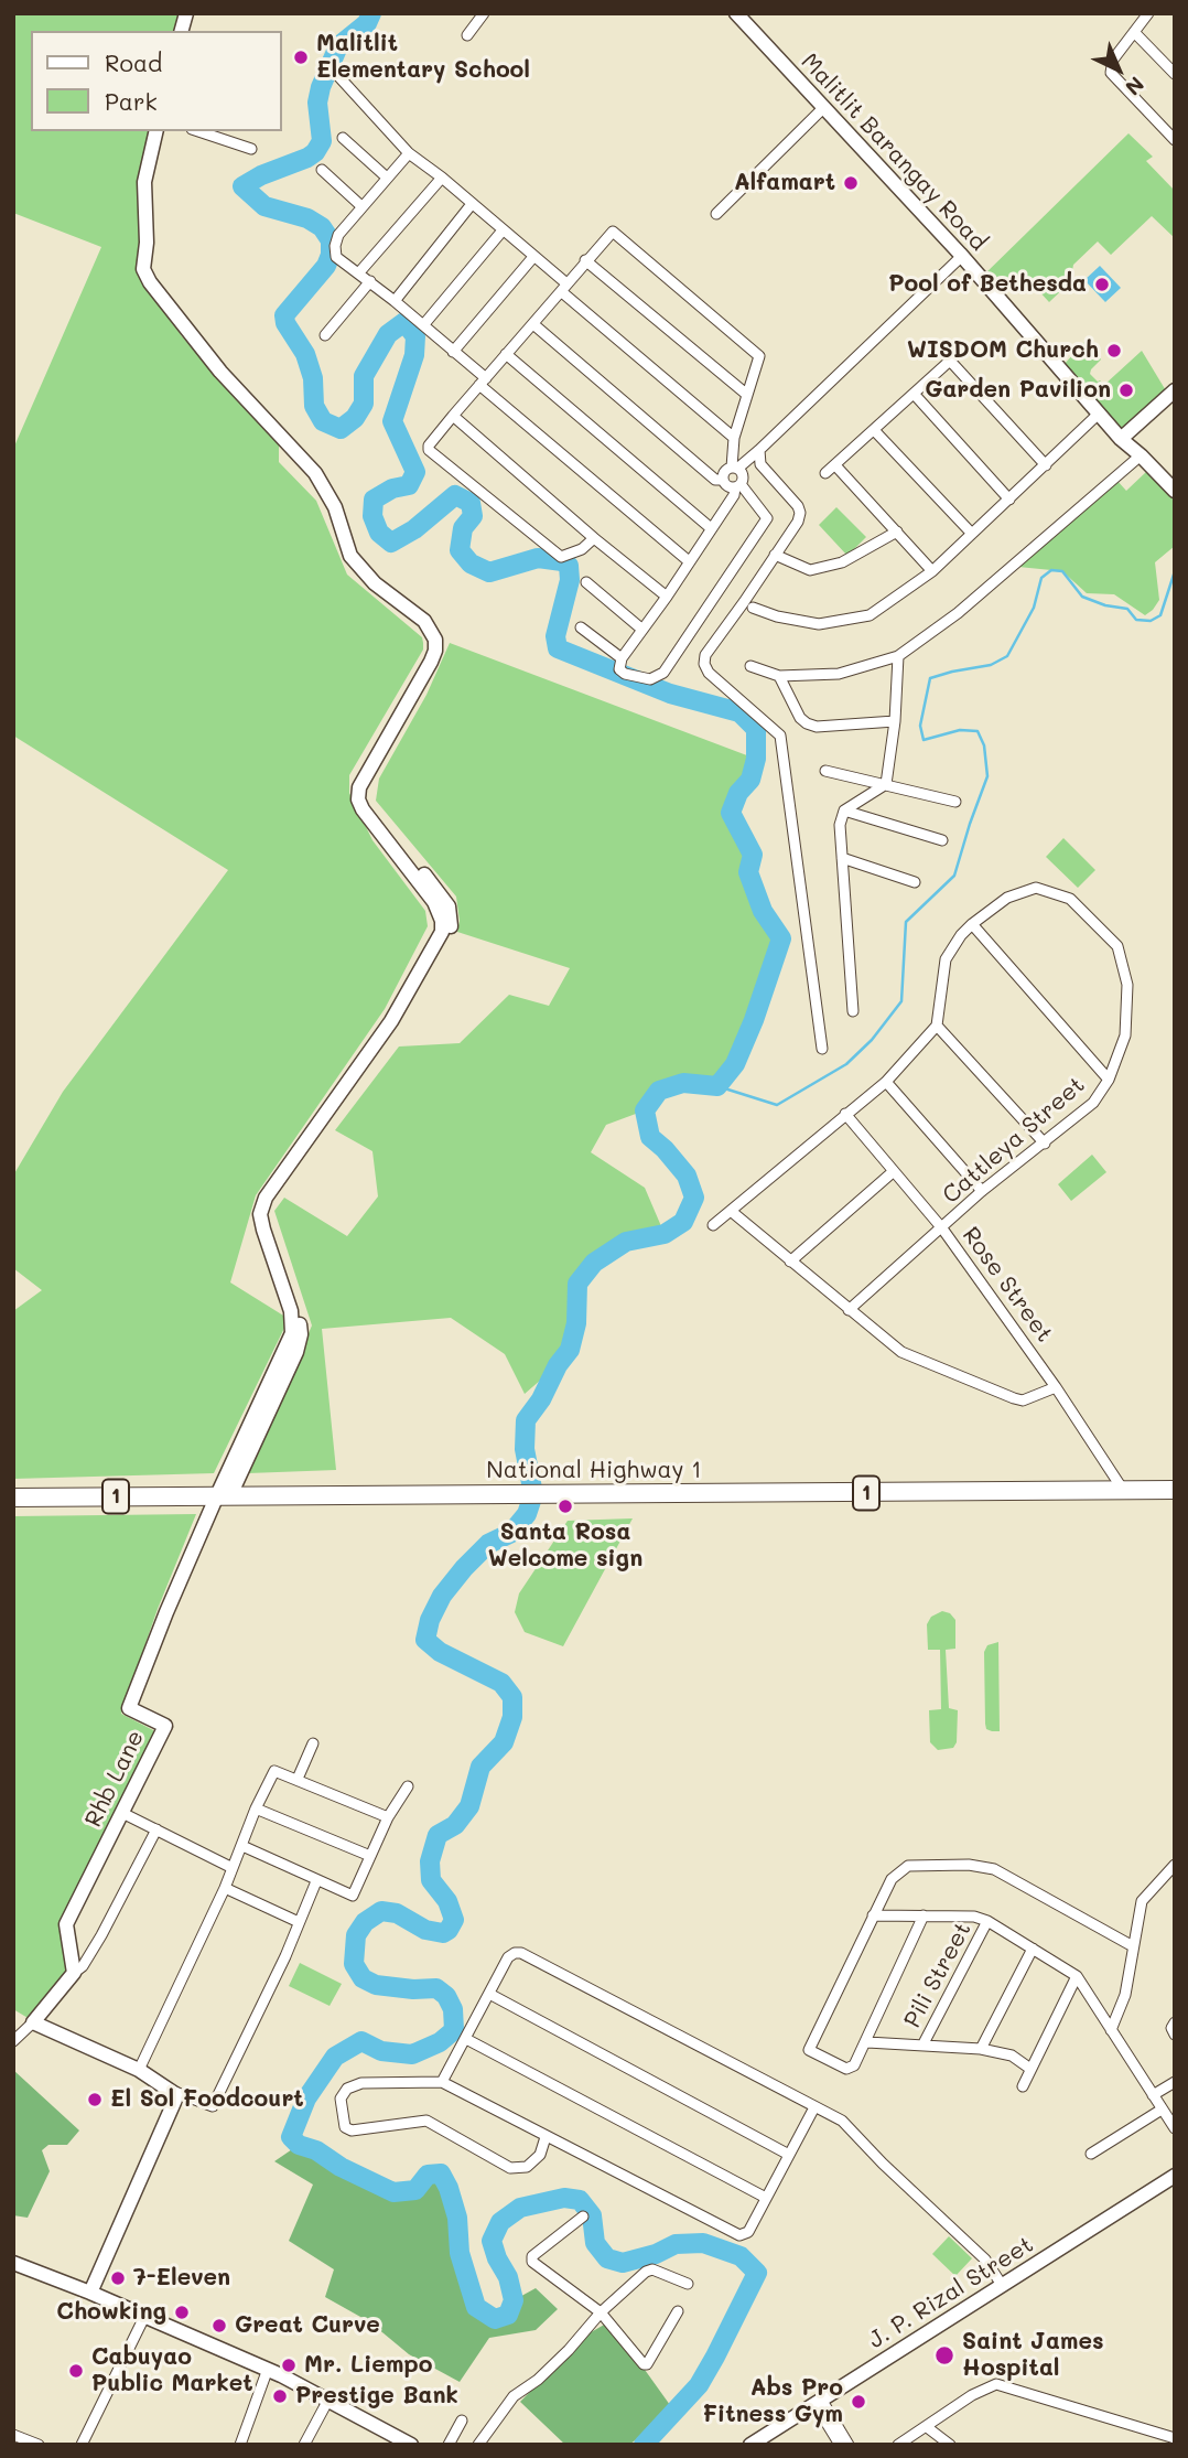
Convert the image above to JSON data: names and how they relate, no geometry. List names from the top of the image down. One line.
{"streets":{"highway":["National Highway 1","1"],"street":["Malitlit Barangay Road","Cattleya Street","Rose Street","Rhb Lane","Pili Street","J. P. Rizal Street"]},"crossings":[["Cattleya Street","Rose Street"],["Rose Street","National Highway 1"],["National Highway 1","Rhb Lane"]],"places":["Malitlit Elementary School","Alfamart","Pool of Bethesda","WISDOM Church","Garden Pavilion","Santa Rosa Welcome sign","El Sol Foodcourt","7-Eleven","Chowking","Great Curve","Saint James Hospital","Mr. Liempo","Cabuyao Public Market","Prestige Bank","Abs Pro Fitness Gym"],"legend":["Road","Park"],"north":"bottom right"}
